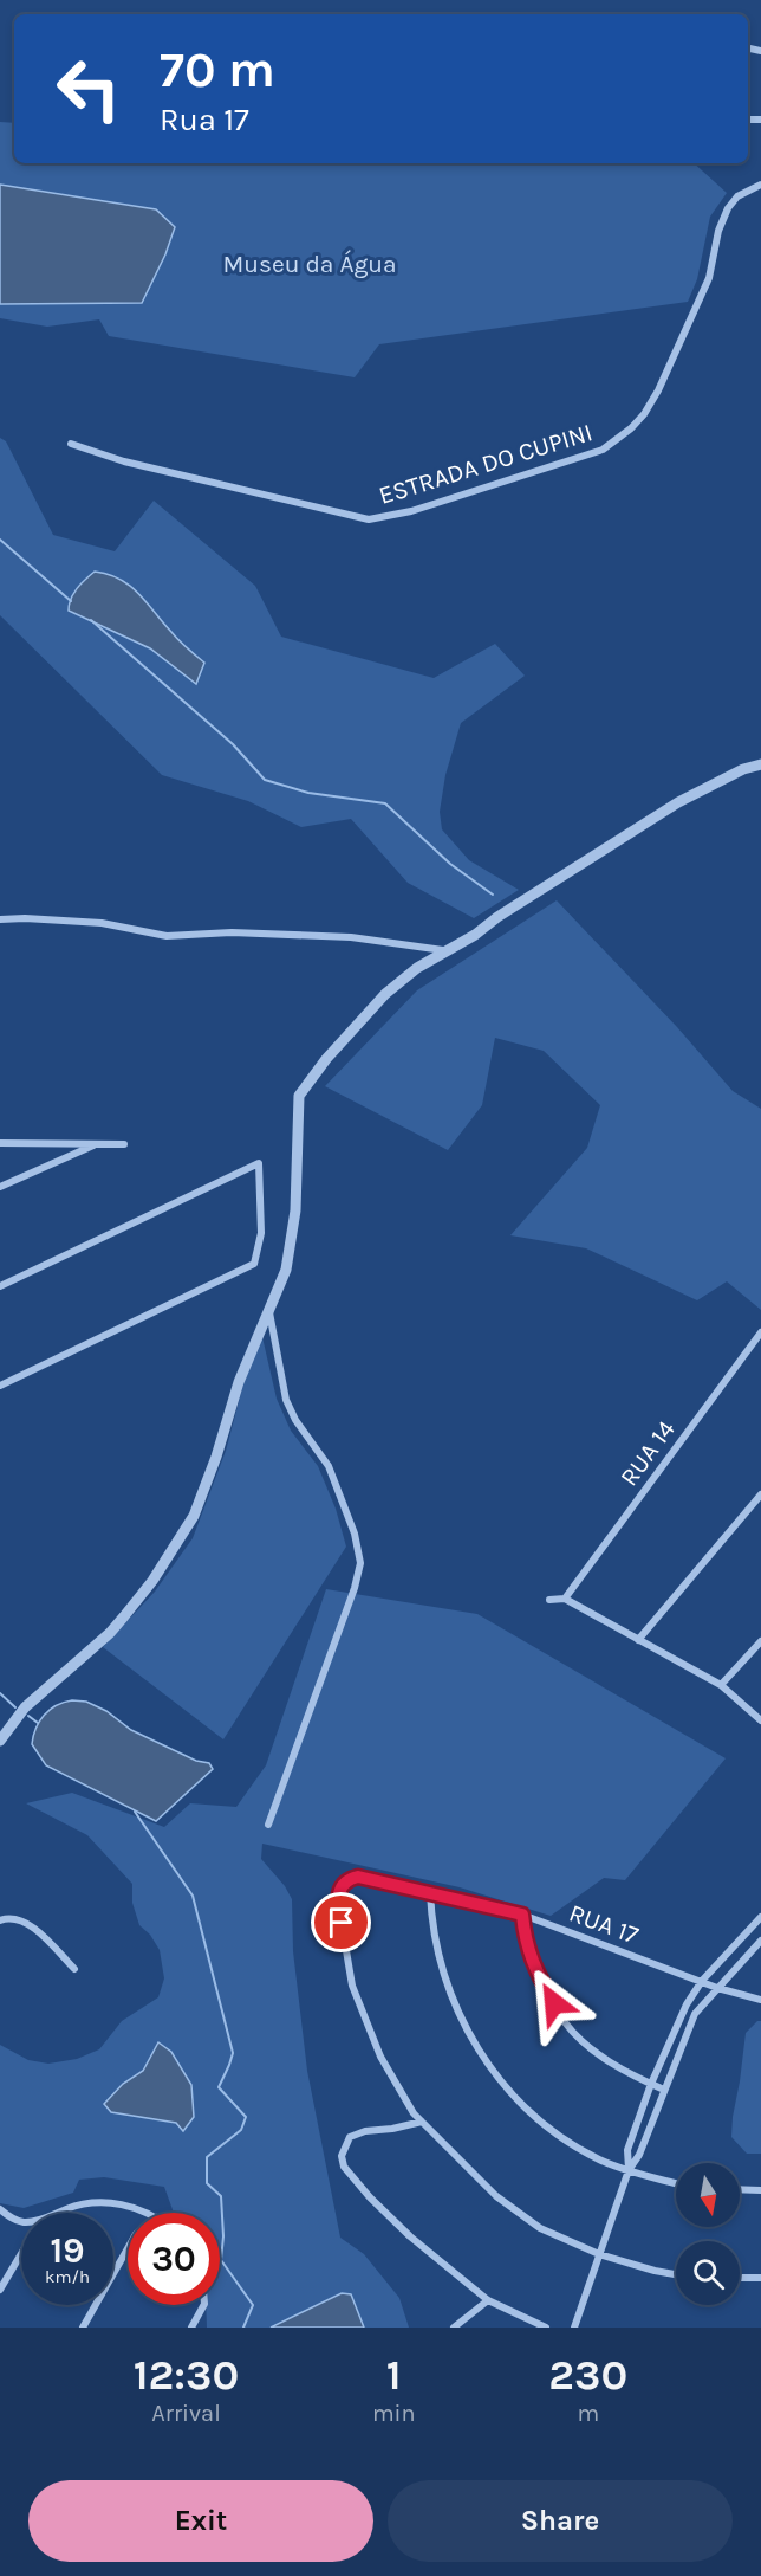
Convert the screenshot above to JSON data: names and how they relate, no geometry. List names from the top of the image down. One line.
{"streets":{"street":["ESTRADA DO CUPINI","RUA 14","RUA 17"]},"parks":["Museu da Água"],"north":"bottom","page":{"turn":["70 m","Rua 17"],"speed":"19 km/h","limit":"30","eta":["12:30","Arrival","1","min","230","m"],"buttons":["Exit","Share"]}}
